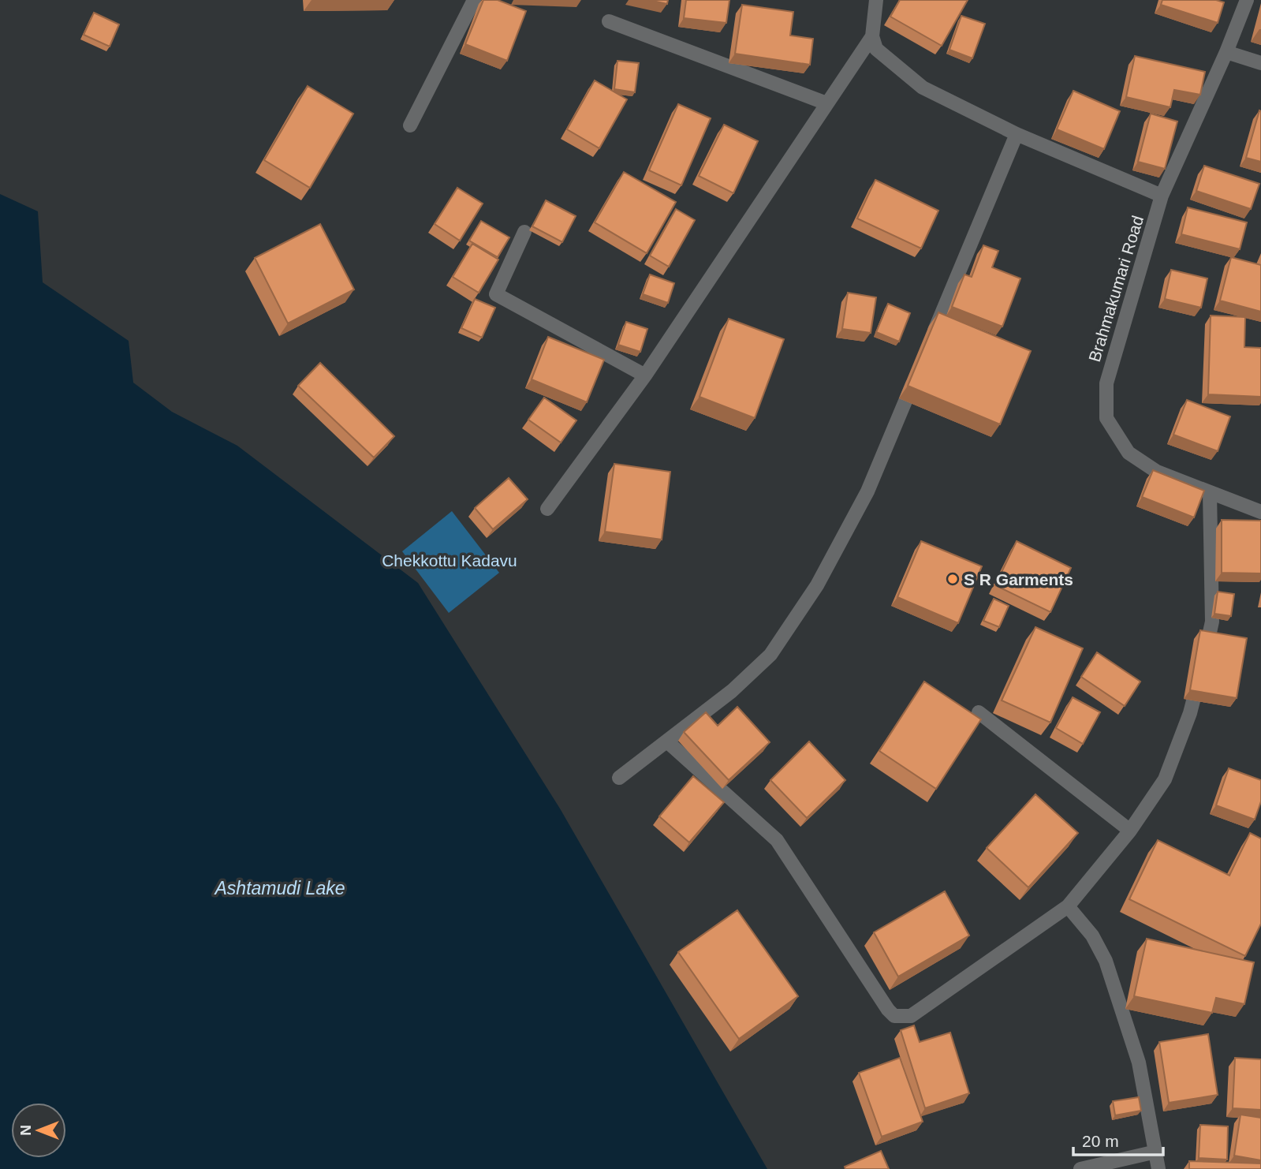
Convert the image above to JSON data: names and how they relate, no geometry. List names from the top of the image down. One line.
{"streets":{"street":["Brahmakumari Road"]},"water":["Ashtamudi Lake"],"parks":["Chekkottu Kadavu"],"places":["S R Garments"],"scale_bar":"20 m","north":"left"}
